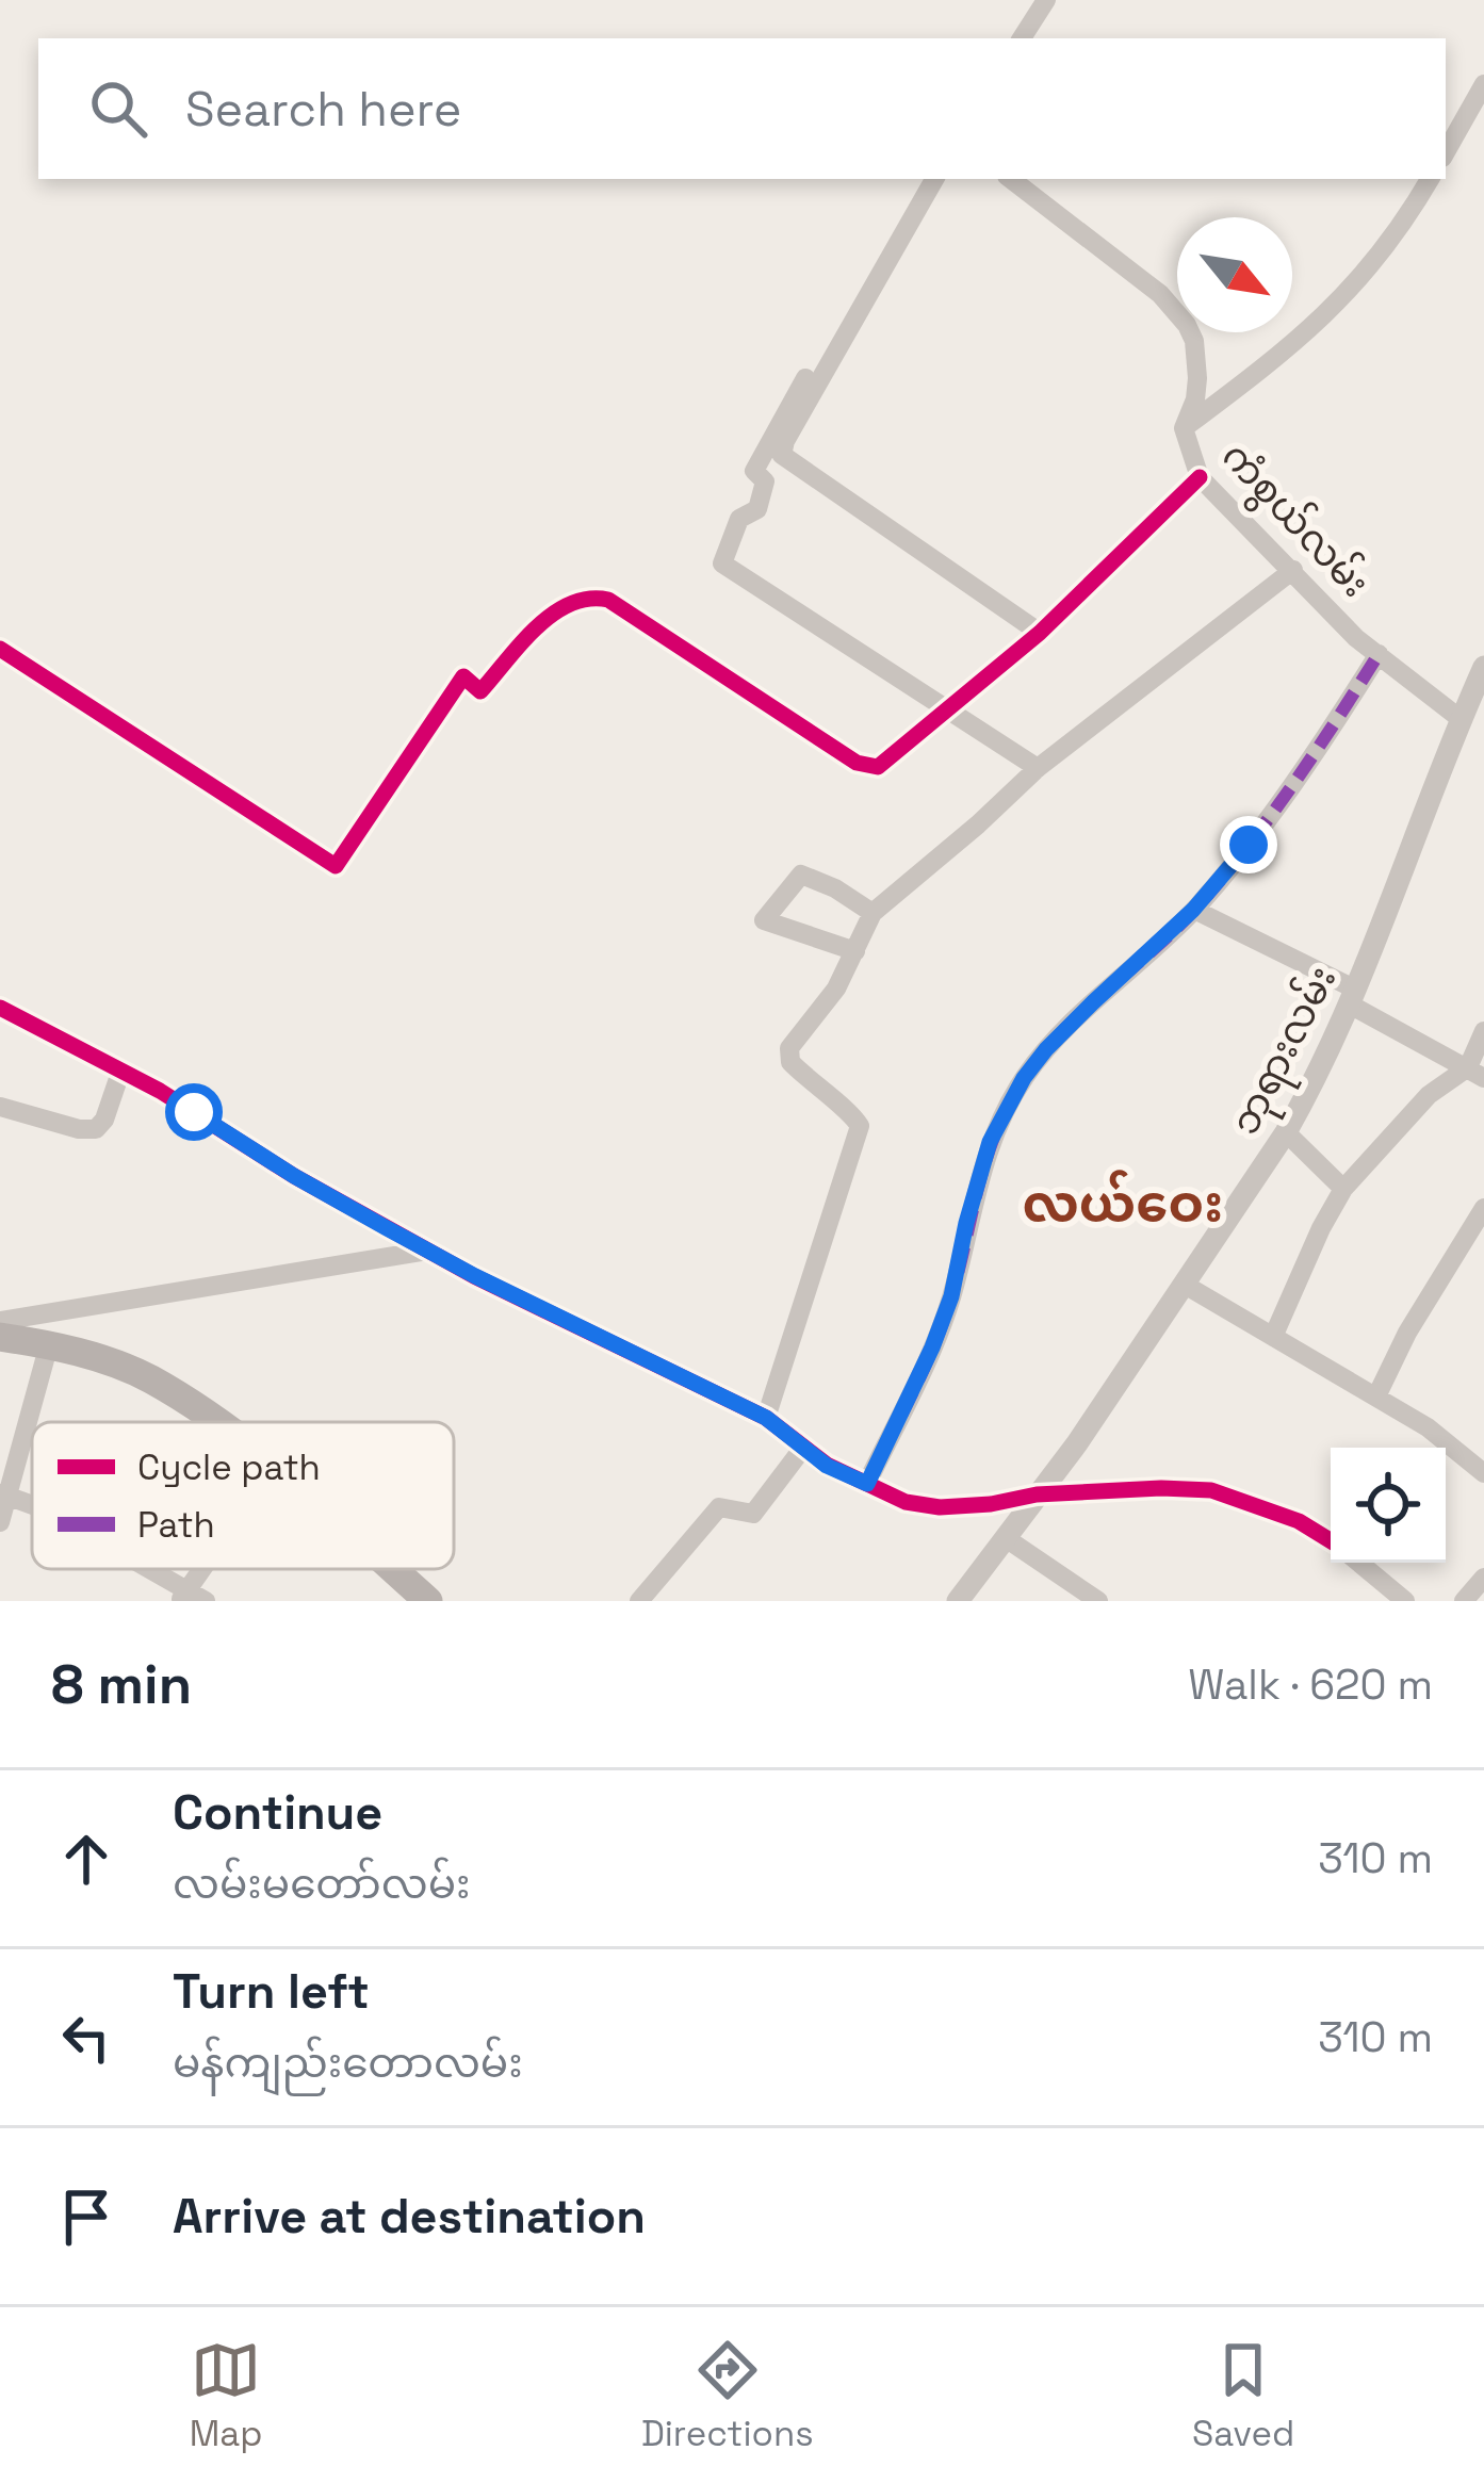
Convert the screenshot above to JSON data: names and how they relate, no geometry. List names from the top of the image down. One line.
{"streets":{"street":["ကံစွယ်လမ်း","ဘုရားလမ်း"]},"crossings":[["ကံစွယ်လမ်း","ဘုရားလမ်း"]],"districts":["လယ်ဝေး"],"legend":["Cycle path","Path"],"north":"bottom right","page":{"search":"Search here","heading":["8 min","Walk · 620 m"],"list":[["Continue","လမ်းမတော်လမ်း","310 m"],["Turn left","မန်ကျည်းတောလမ်း","310 m"],"Arrive at destination"],"nav":["Map","Directions","Saved"]}}
